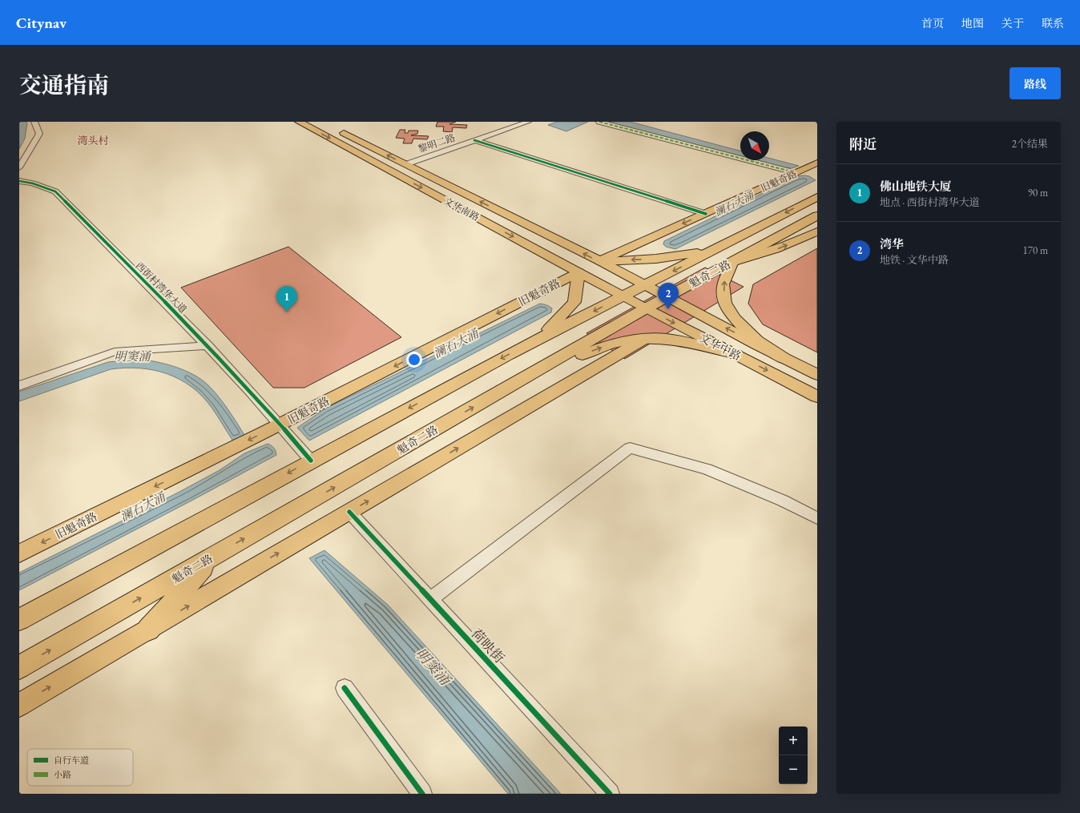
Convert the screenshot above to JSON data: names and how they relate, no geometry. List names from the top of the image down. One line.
{"streets":{"highway":["魁奇二路"],"main road":["旧魁奇路","文华南路","文华中路"],"street":["黎明二路","西街村湾华大道","荷映街"]},"crossings":[["黎明二路","文华南路"],["旧魁奇路","文华南路"],["旧魁奇路","西街村湾华大道"],["文华南路","魁奇二路"],["文华南路","文华中路"],["魁奇二路","西街村湾华大道"],["魁奇二路","文华中路"]],"districts":["湾头村"],"water":["澜石大涌","明窦涌"],"legend":["自行车道","小路"],"north":"bottom right","page":{"header":"Citynav","nav":["首页","地图","关于","联系"],"title":"交通指南","buttons":"路线","heading":["附近","2个结果"],"list":[{"mark":"1","name":"佛山地铁大厦","note":"地点 · 西街村湾华大道","value":"90 m"},{"mark":"2","name":"湾华","note":"地铁 · 文华中路","value":"170 m"}],"pins":["2","1"],"map_buttons":["+","−"]}}
